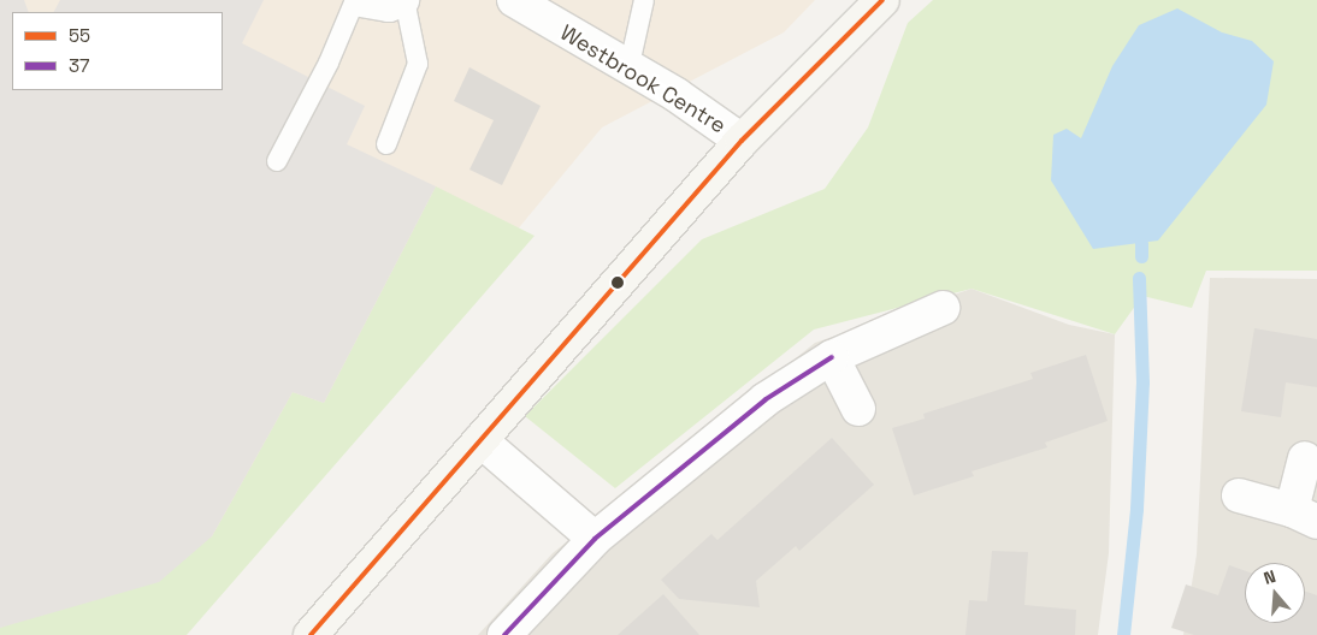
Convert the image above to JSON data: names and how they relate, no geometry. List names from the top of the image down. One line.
{"streets":{"street":["Westbrook Centre"]},"lines":["transit line 55","transit line 37"],"legend":["55","37"],"north":"top"}
